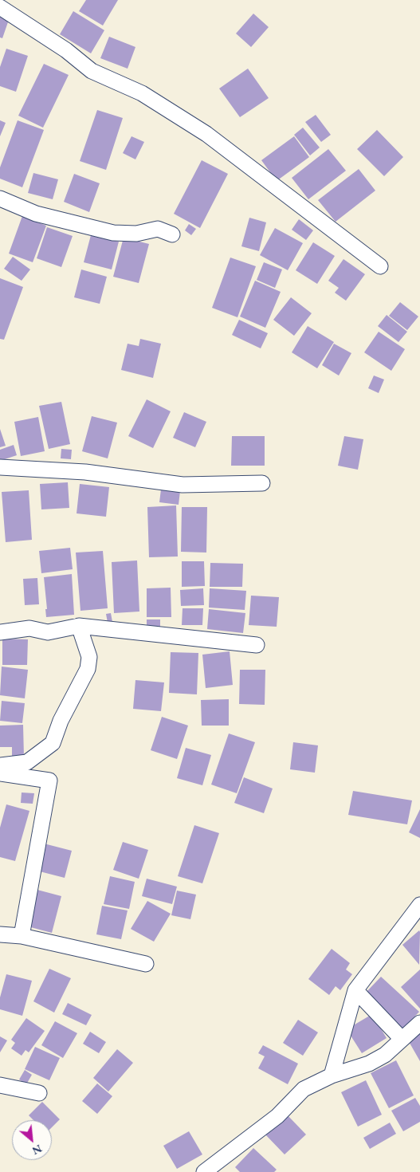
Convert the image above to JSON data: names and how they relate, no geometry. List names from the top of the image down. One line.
{"north":"bottom right"}
